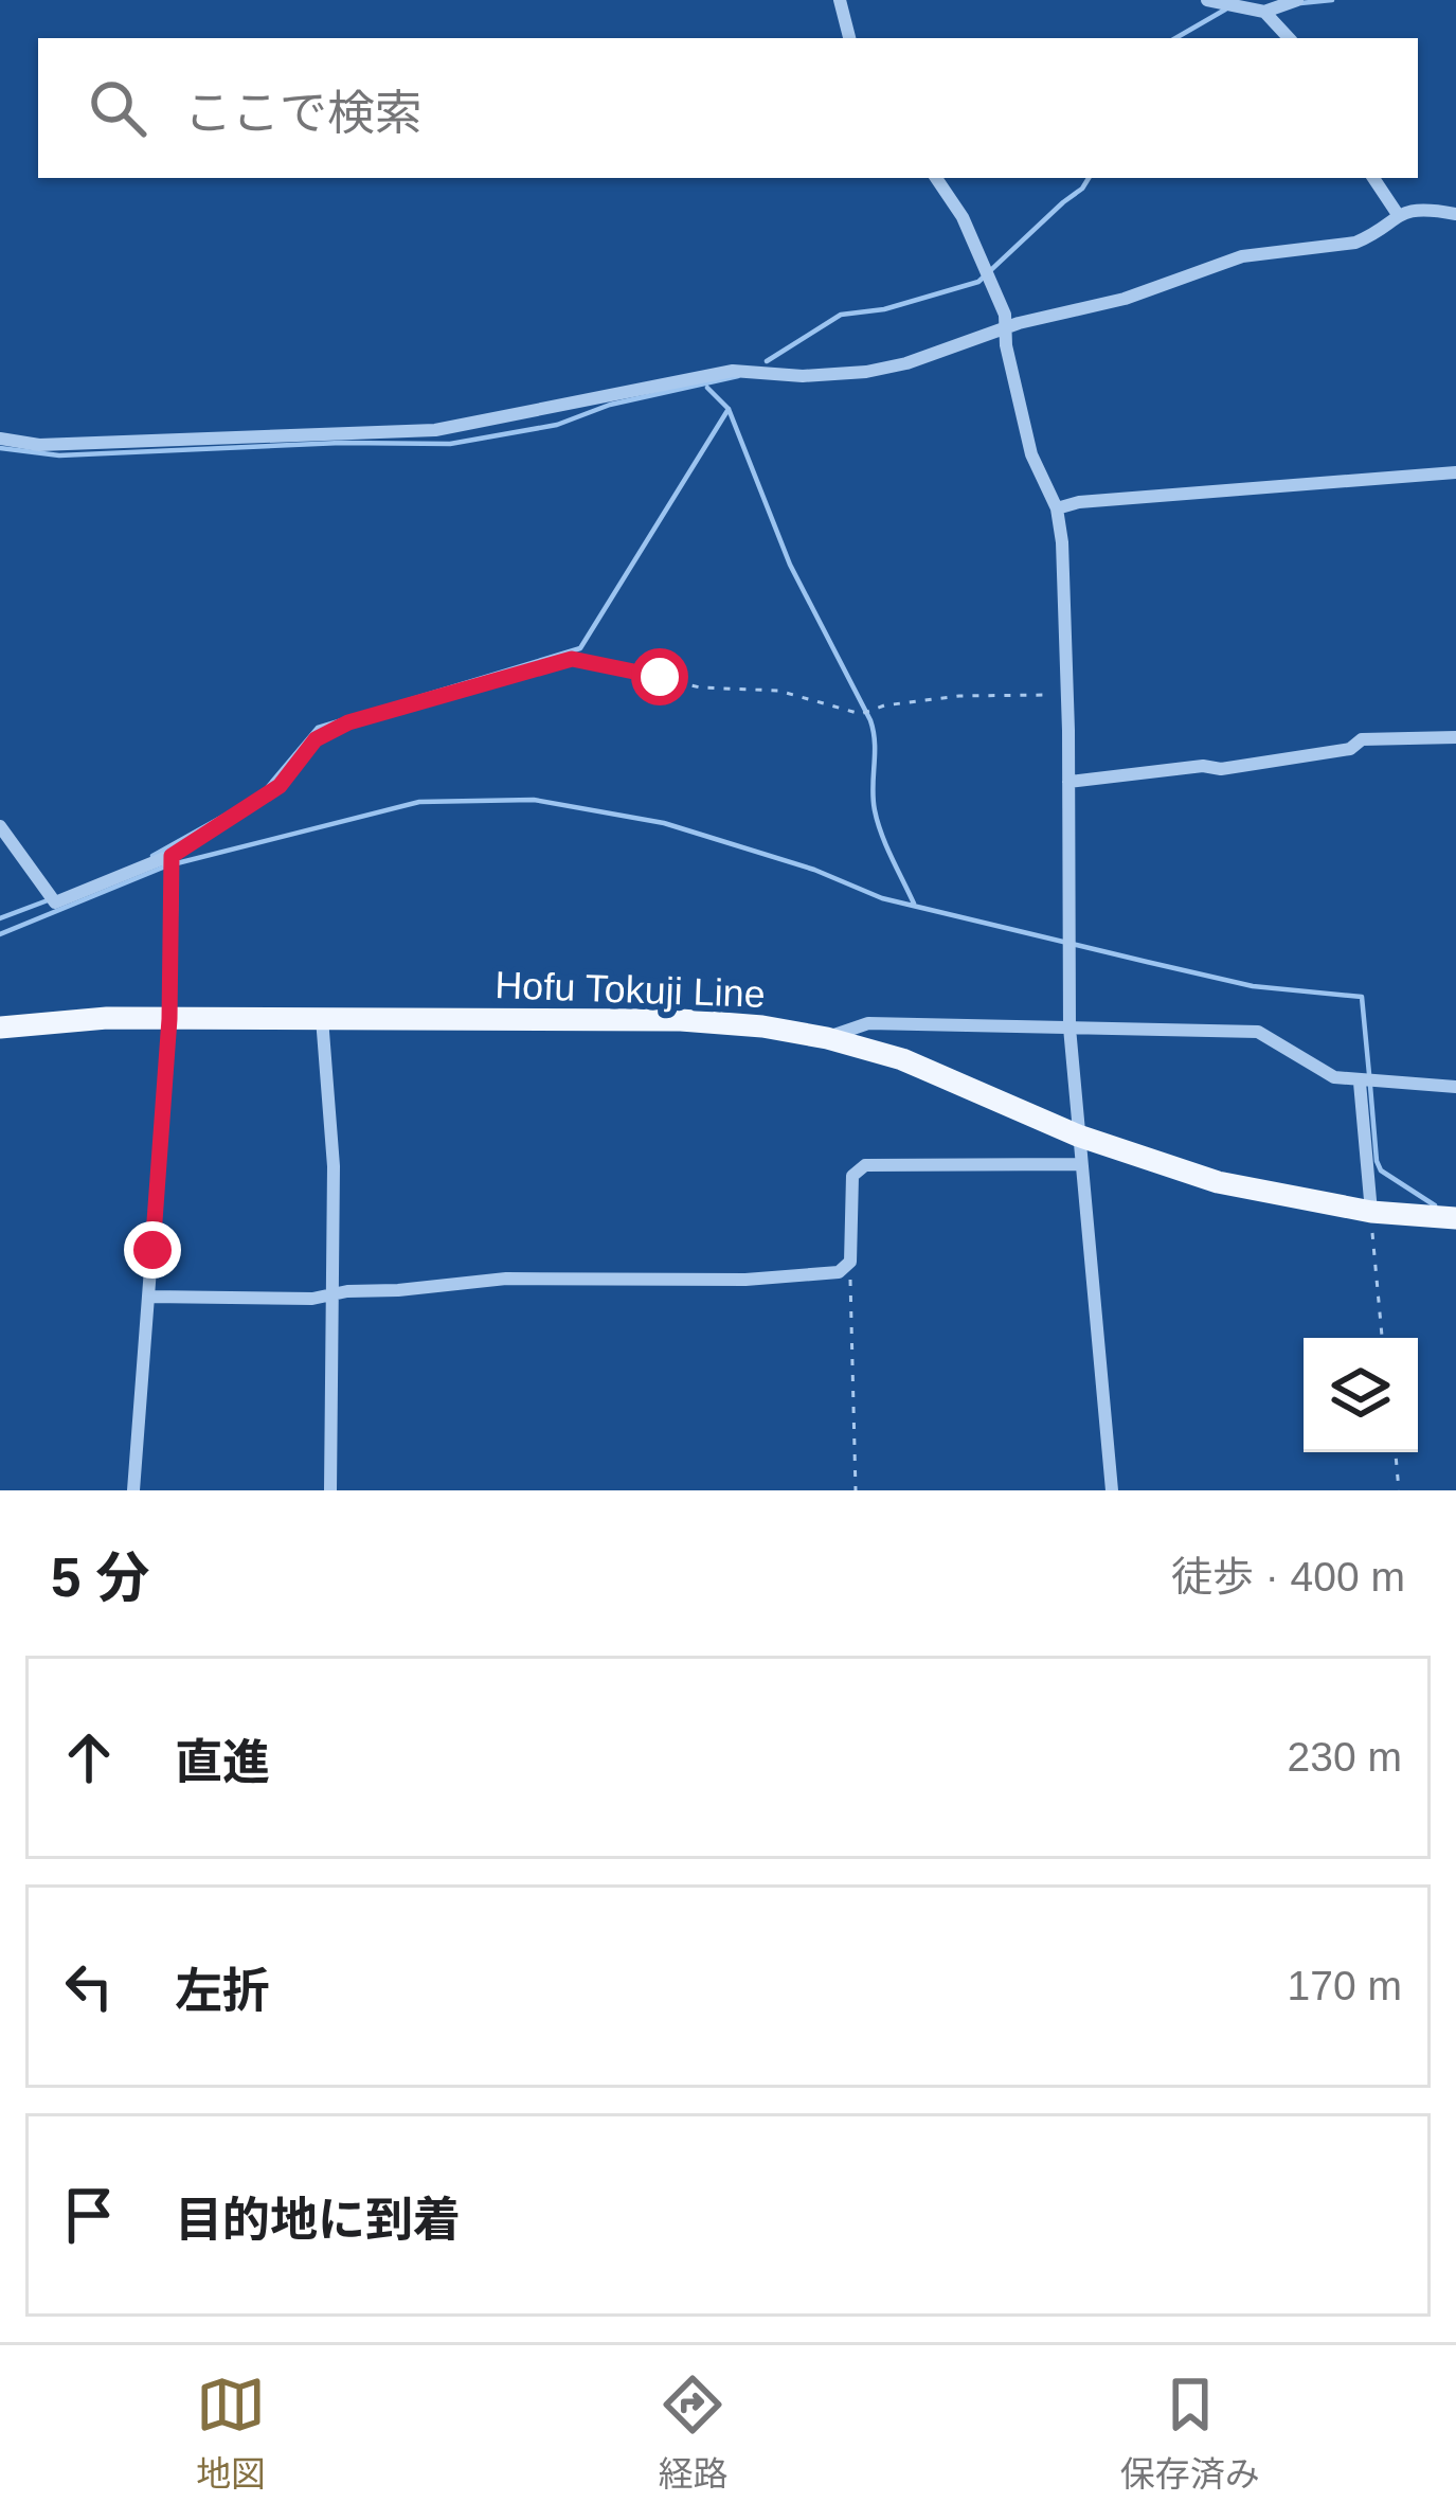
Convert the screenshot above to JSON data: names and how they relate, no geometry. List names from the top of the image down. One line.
{"streets":{"main road":["Hofu Tokuji Line"]},"page":{"search":"ここで検索","heading":["5 分","徒歩 · 400 m"],"list":[["直進","230 m"],["左折","170 m"],"目的地に到着"],"nav":["地図","経路","保存済み"]}}
